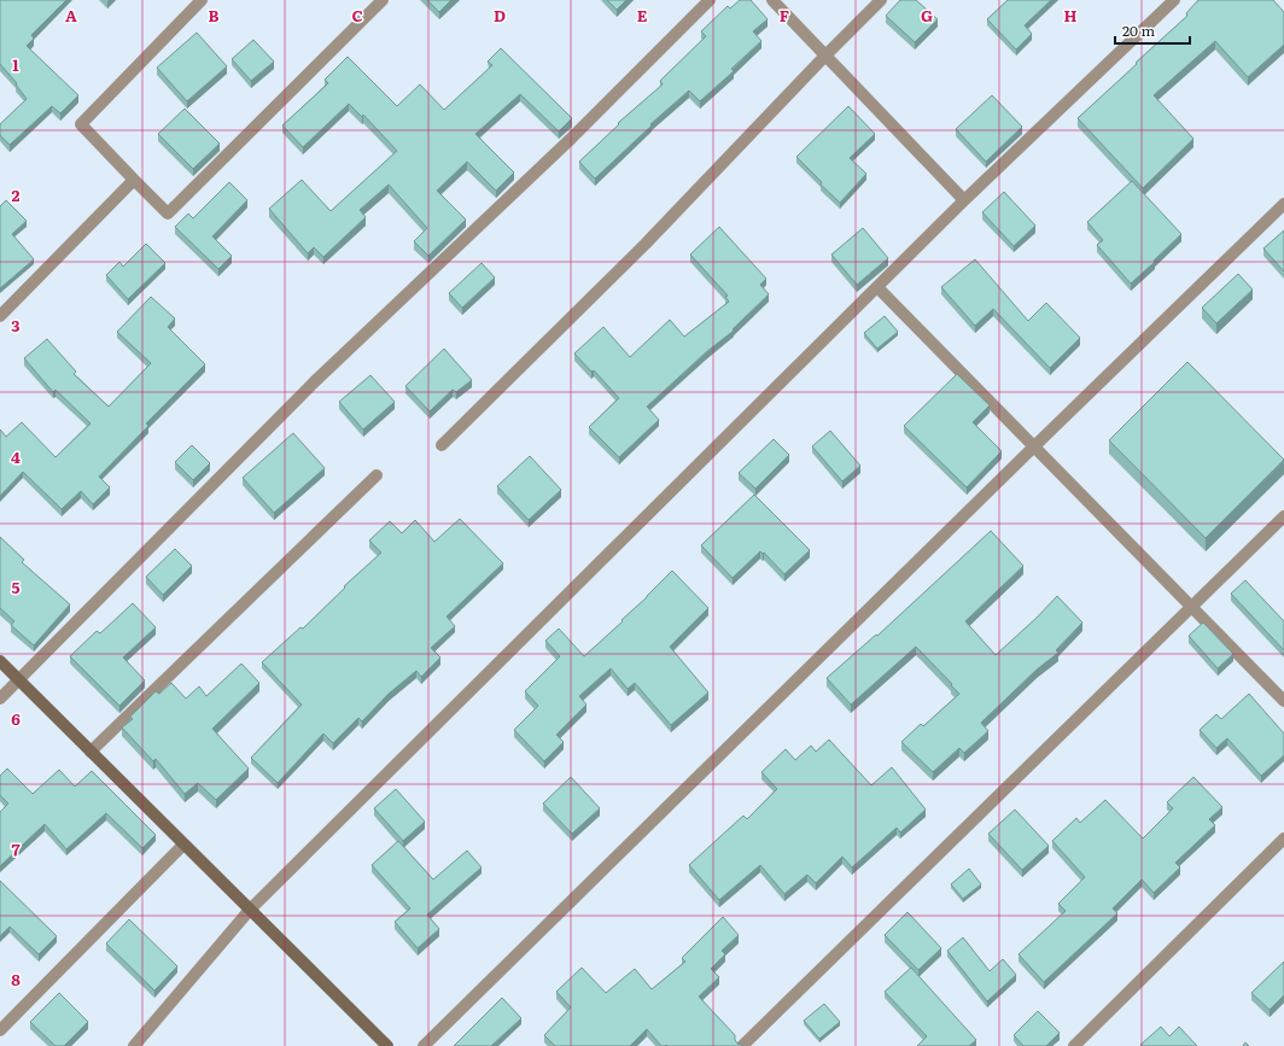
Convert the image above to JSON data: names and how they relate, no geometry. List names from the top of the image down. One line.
{"scale_bar":"20 m","grid":{"columns":["A","B","C","D","E","F","G","H"],"rows":["1","2","3","4","5","6","7","8"]}}
